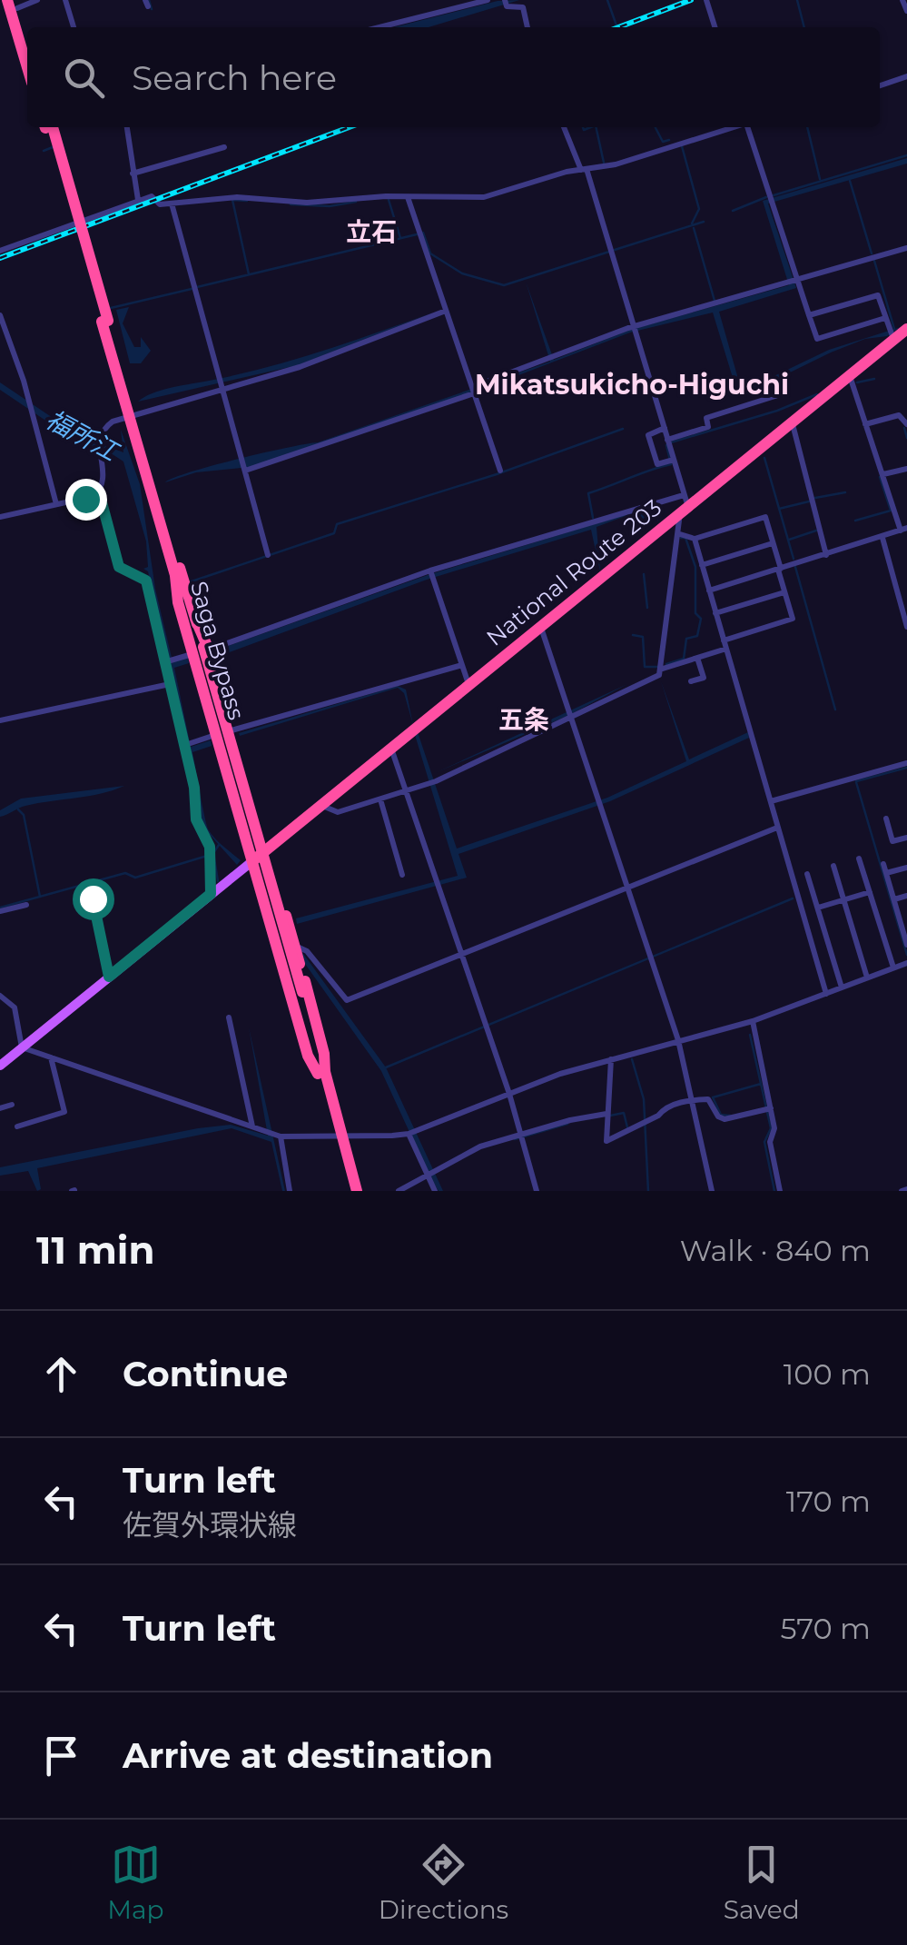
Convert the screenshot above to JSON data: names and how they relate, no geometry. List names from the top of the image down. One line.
{"streets":{"highway":["National Route 203","Saga Bypass"]},"districts":["立石","Mikatsukicho-Higuchi","五条"],"water":["福所江"],"page":{"search":"Search here","heading":["11 min","Walk · 840 m"],"list":[["Continue","100 m"],["Turn left","佐賀外環状線","170 m"],["Turn left","570 m"],"Arrive at destination"],"nav":["Map","Directions","Saved"]}}
